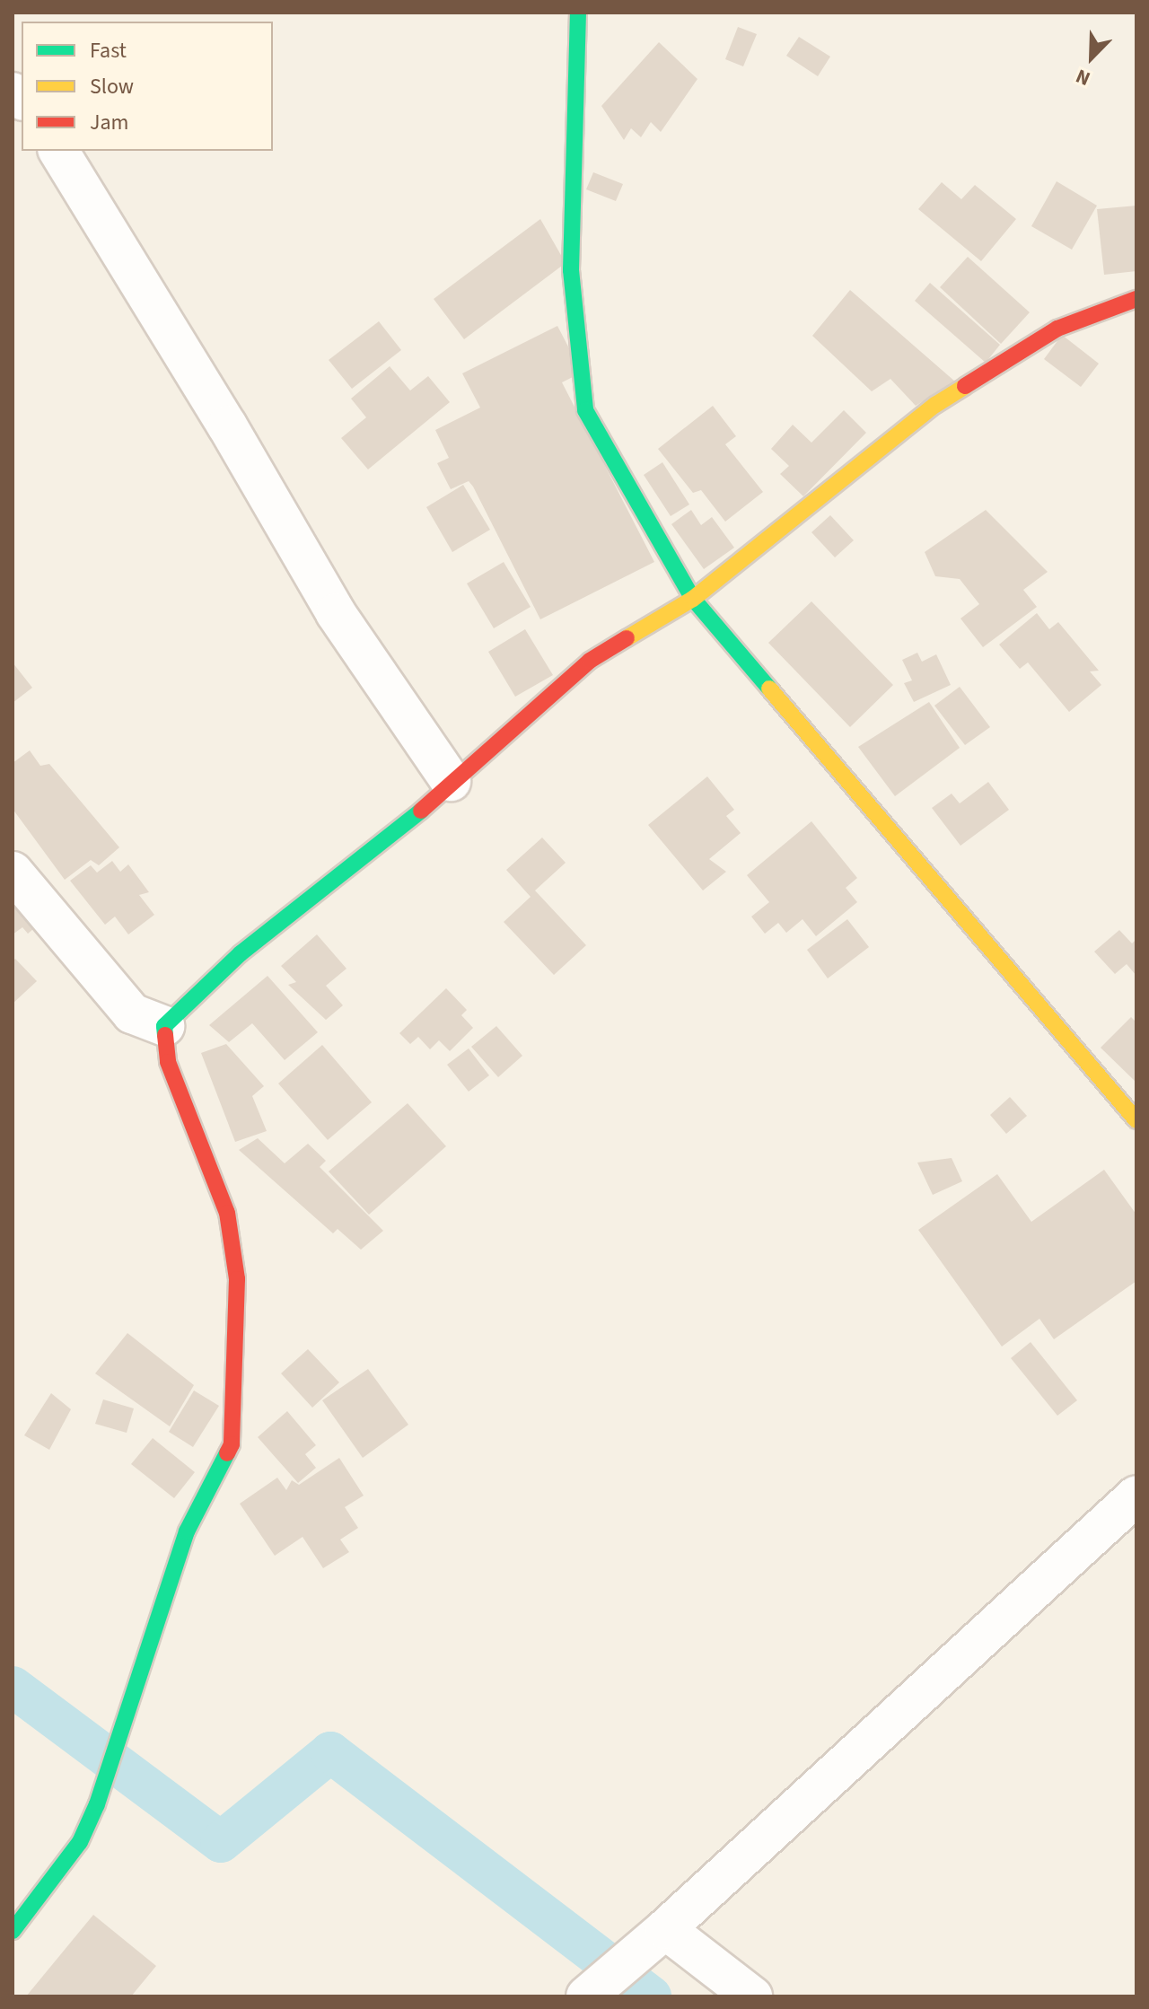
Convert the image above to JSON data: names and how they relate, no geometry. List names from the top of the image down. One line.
{"legend":["Fast","Slow","Jam"],"north":"bottom left"}
